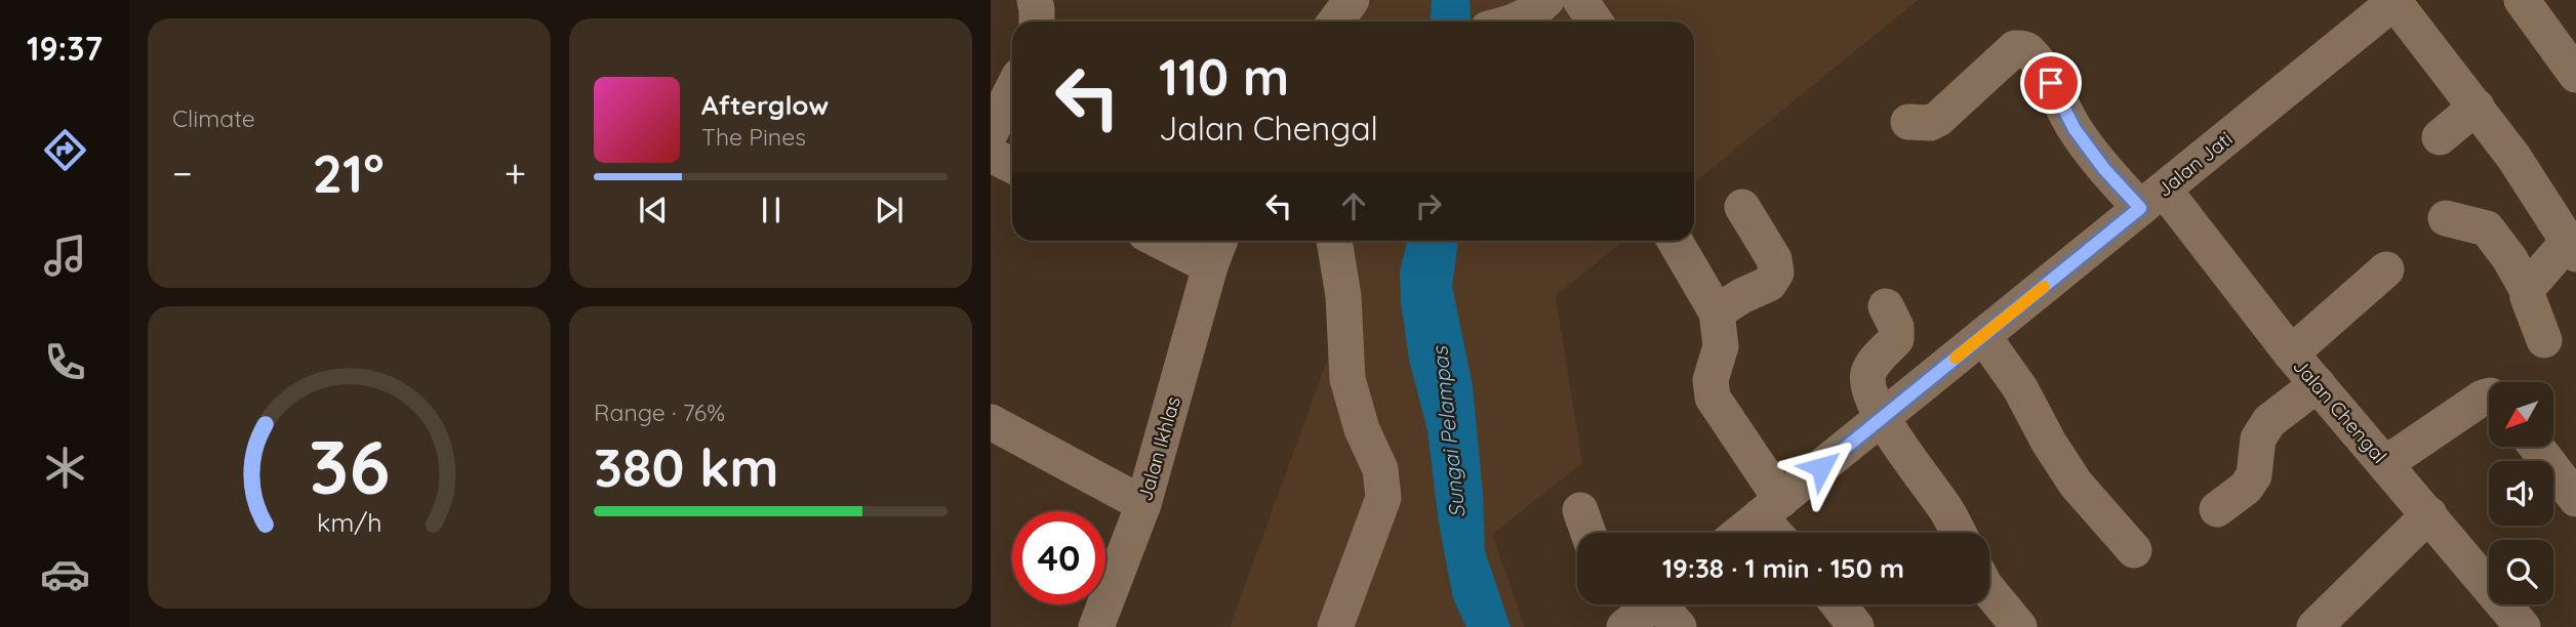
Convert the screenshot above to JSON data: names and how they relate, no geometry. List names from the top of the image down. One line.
{"streets":{"street":["Jalan Jati","Jalan Chengal","Jalan Ikhlas"]},"crossings":[["Jalan Jati","Jalan Chengal"]],"water":["Sungai Pelampas"],"north":"bottom left","page":{"tabs":"19:37","tile":["Climate",["Range · 76%","380 km"]],"turn":["110 m","Jalan Chengal"],"song":["Afterglow","The Pines"],"heat":["−","21°","+"],"limit":"40","trip":"19:38 · 1 min · 150 m","gauge":["36","km/h"]}}
